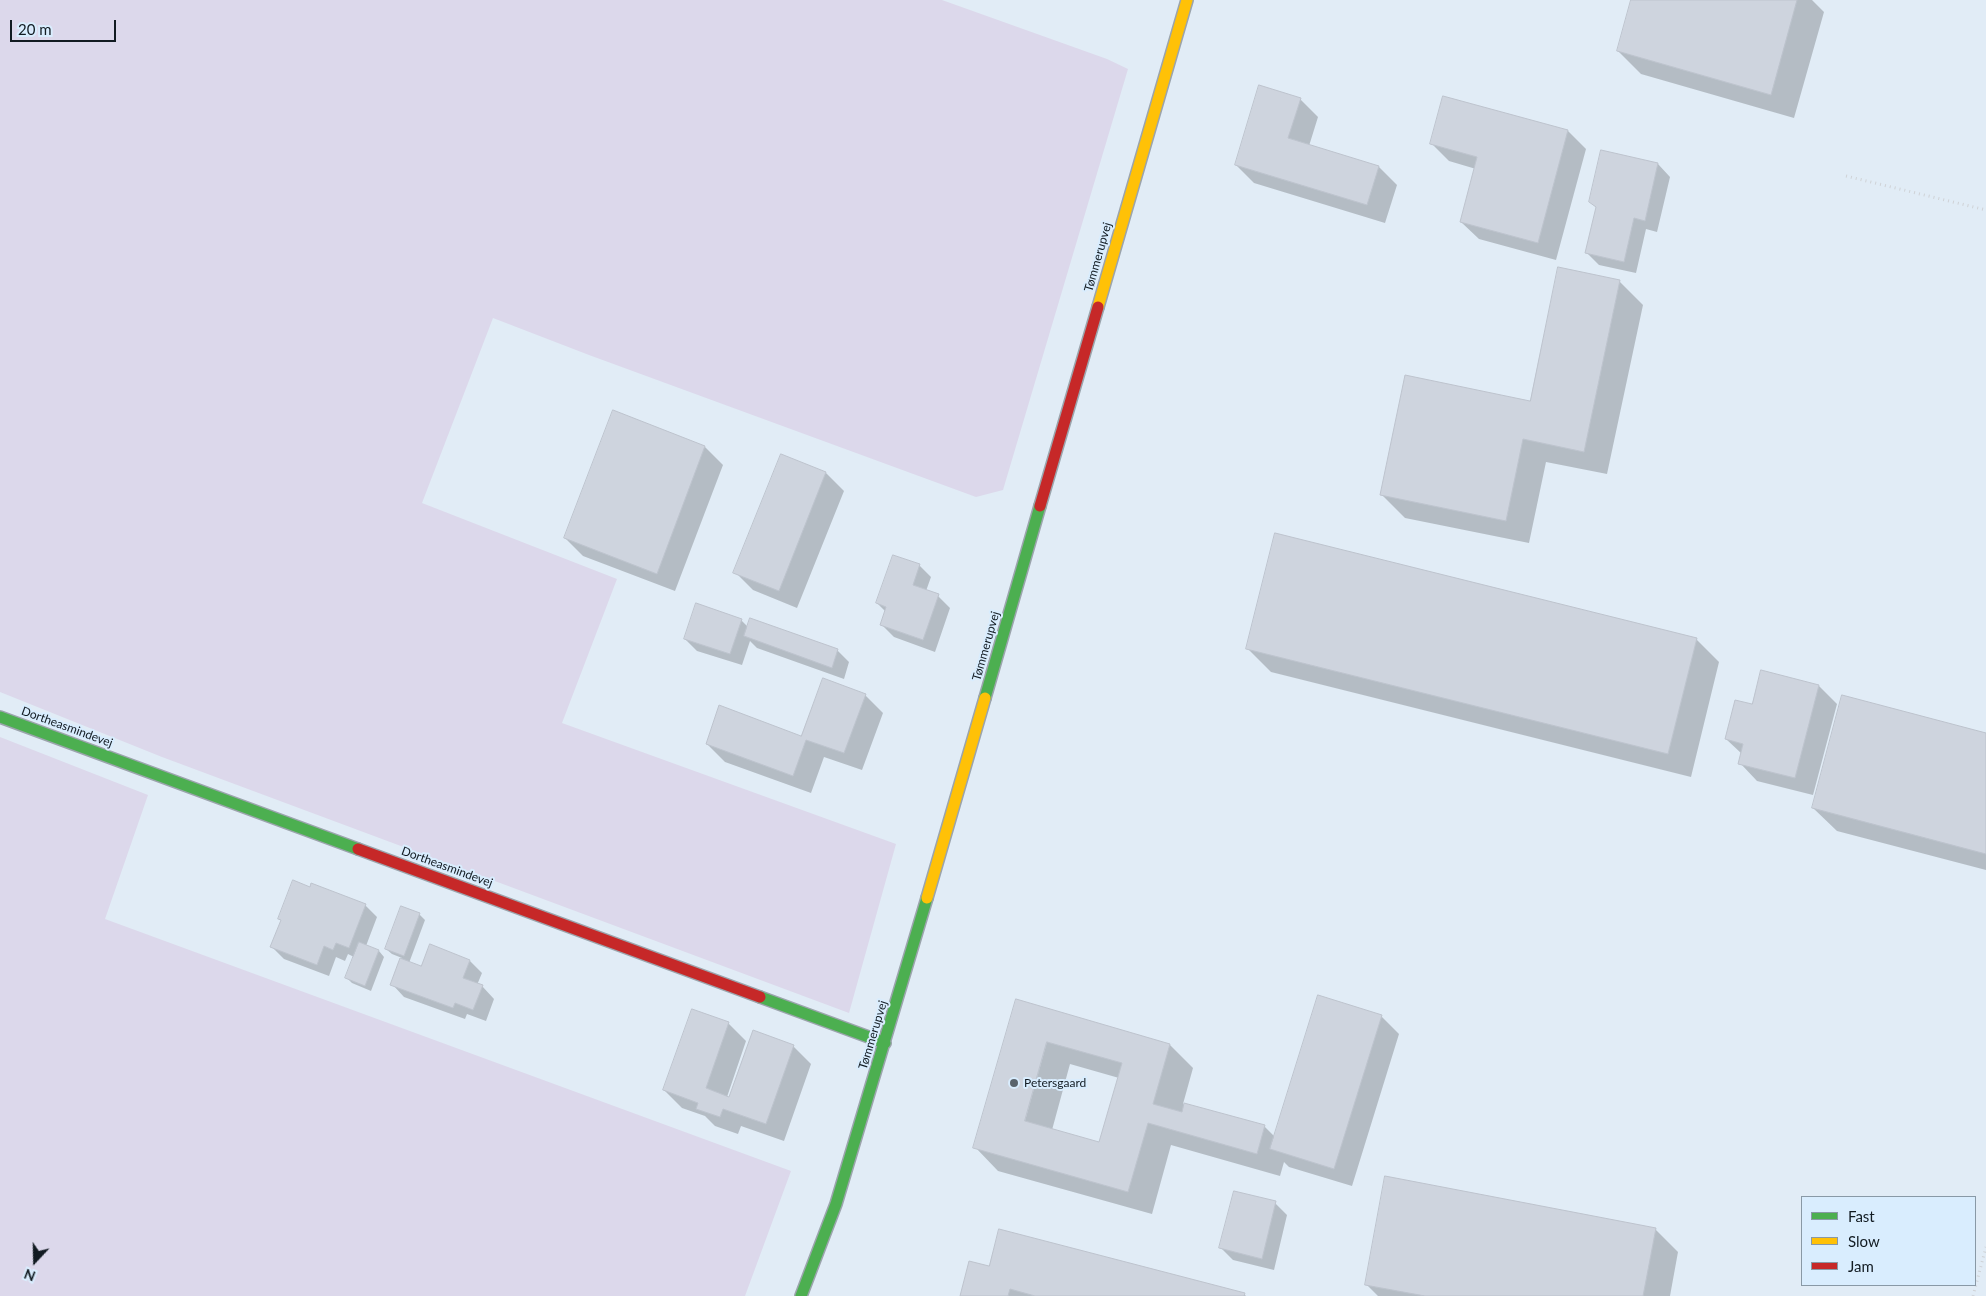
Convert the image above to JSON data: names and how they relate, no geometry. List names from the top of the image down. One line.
{"streets":{"street":["Tømmerupvej","Dortheasmindevej"]},"crossings":[["Tømmerupvej","Dortheasmindevej"]],"places":["Petersgaard"],"legend":["Fast","Slow","Jam"],"scale_bar":"20 m","north":"bottom"}
